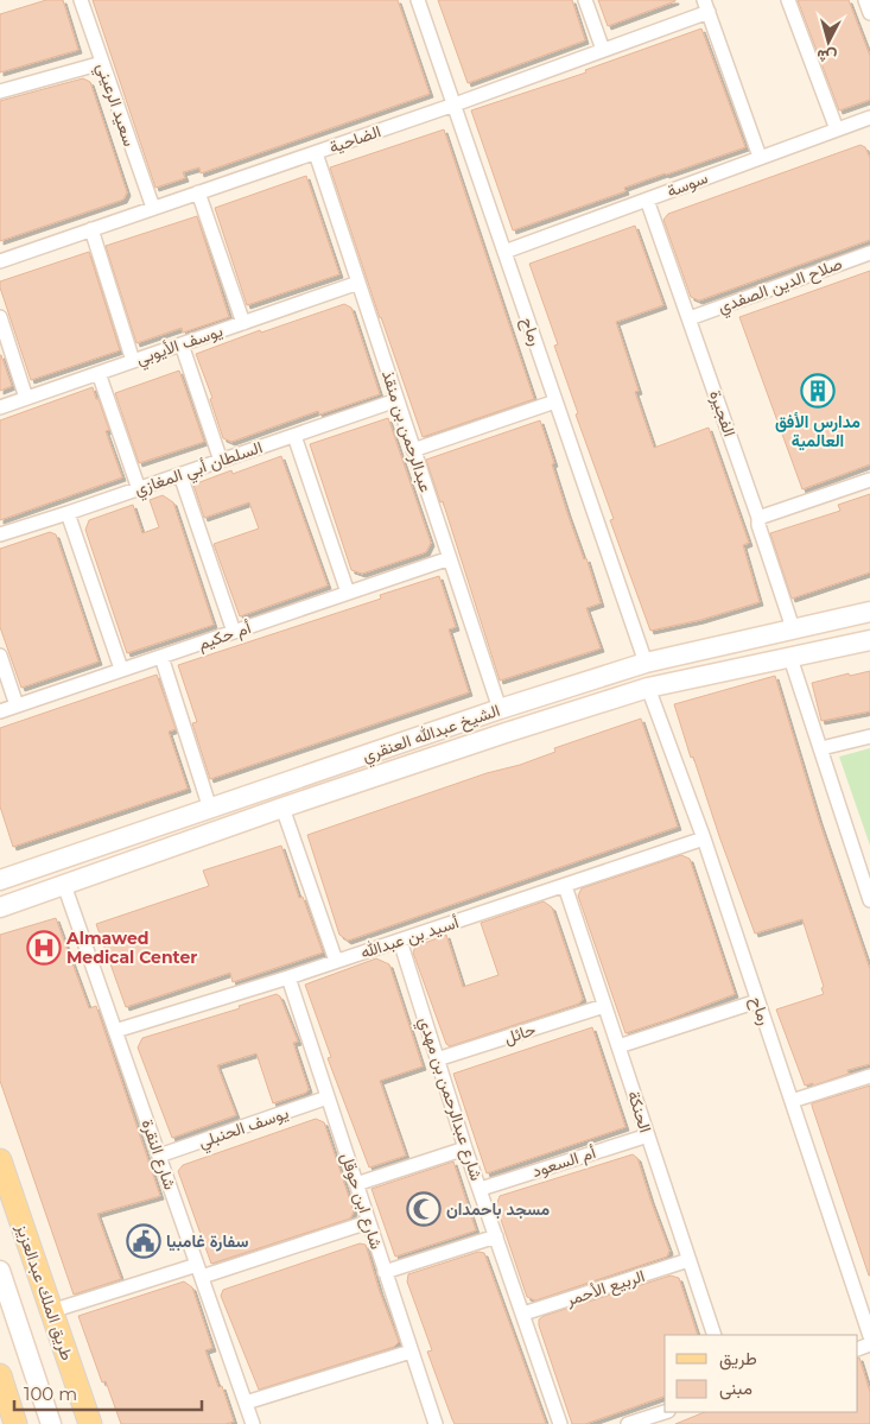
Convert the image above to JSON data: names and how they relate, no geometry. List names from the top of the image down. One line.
{"streets":{"main road":["طريق الملك عبدالعزيز"],"street":["سعيد الرعيني","الضاحية","سوسة","صلاح الدين الصفدي","رماح","يوسف الأيوبي","الفجيرة","عبدالرحمن بن منقذ","السلطان أبي المغازي","أم حكيم","الشيخ عبدالله العنقري","أسيد بن عبدالله","حائل","شارع عبدالرحمن بن مهدي","الحنكة","يوسف الحنبلي","شارع النقرة","أم السعود","شارع ابن حوقل","الربيع الأحمر"]},"crossings":[["سعيد الرعيني","الضاحية"],["الضاحية","رماح"],["الضاحية","عبدالرحمن بن منقذ"],["سوسة","رماح"],["سوسة","الفجيرة"],["صلاح الدين الصفدي","الفجيرة"],["رماح","الشيخ عبدالله العنقري"],["رماح","أسيد بن عبدالله"],["يوسف الأيوبي","عبدالرحمن بن منقذ"],["الفجيرة","الشيخ عبدالله العنقري"],["عبدالرحمن بن منقذ","السلطان أبي المغازي"],["عبدالرحمن بن منقذ","أم حكيم"],["عبدالرحمن بن منقذ","الشيخ عبدالله العنقري"],["الشيخ عبدالله العنقري","شارع النقرة"],["أسيد بن عبدالله","شارع عبدالرحمن بن مهدي"],["أسيد بن عبدالله","الحنكة"],["أسيد بن عبدالله","شارع النقرة"],["أسيد بن عبدالله","شارع ابن حوقل"],["حائل","شارع عبدالرحمن بن مهدي"],["حائل","الحنكة"],["شارع عبدالرحمن بن مهدي","أم السعود"],["شارع عبدالرحمن بن مهدي","الربيع الأحمر"],["الحنكة","أم السعود"],["الحنكة","الربيع الأحمر"],["يوسف الحنبلي","شارع النقرة"],["يوسف الحنبلي","شارع ابن حوقل"]],"places":{"building":["مدارس الأفق العالمية"],"hospital":["Almawed Medical Center"],"mosque":["مسجد باحمدان"],"public building":["سفارة غامبيا"]},"legend":["طريق","مبنى"],"scale_bar":"100 m","north":"bottom"}
